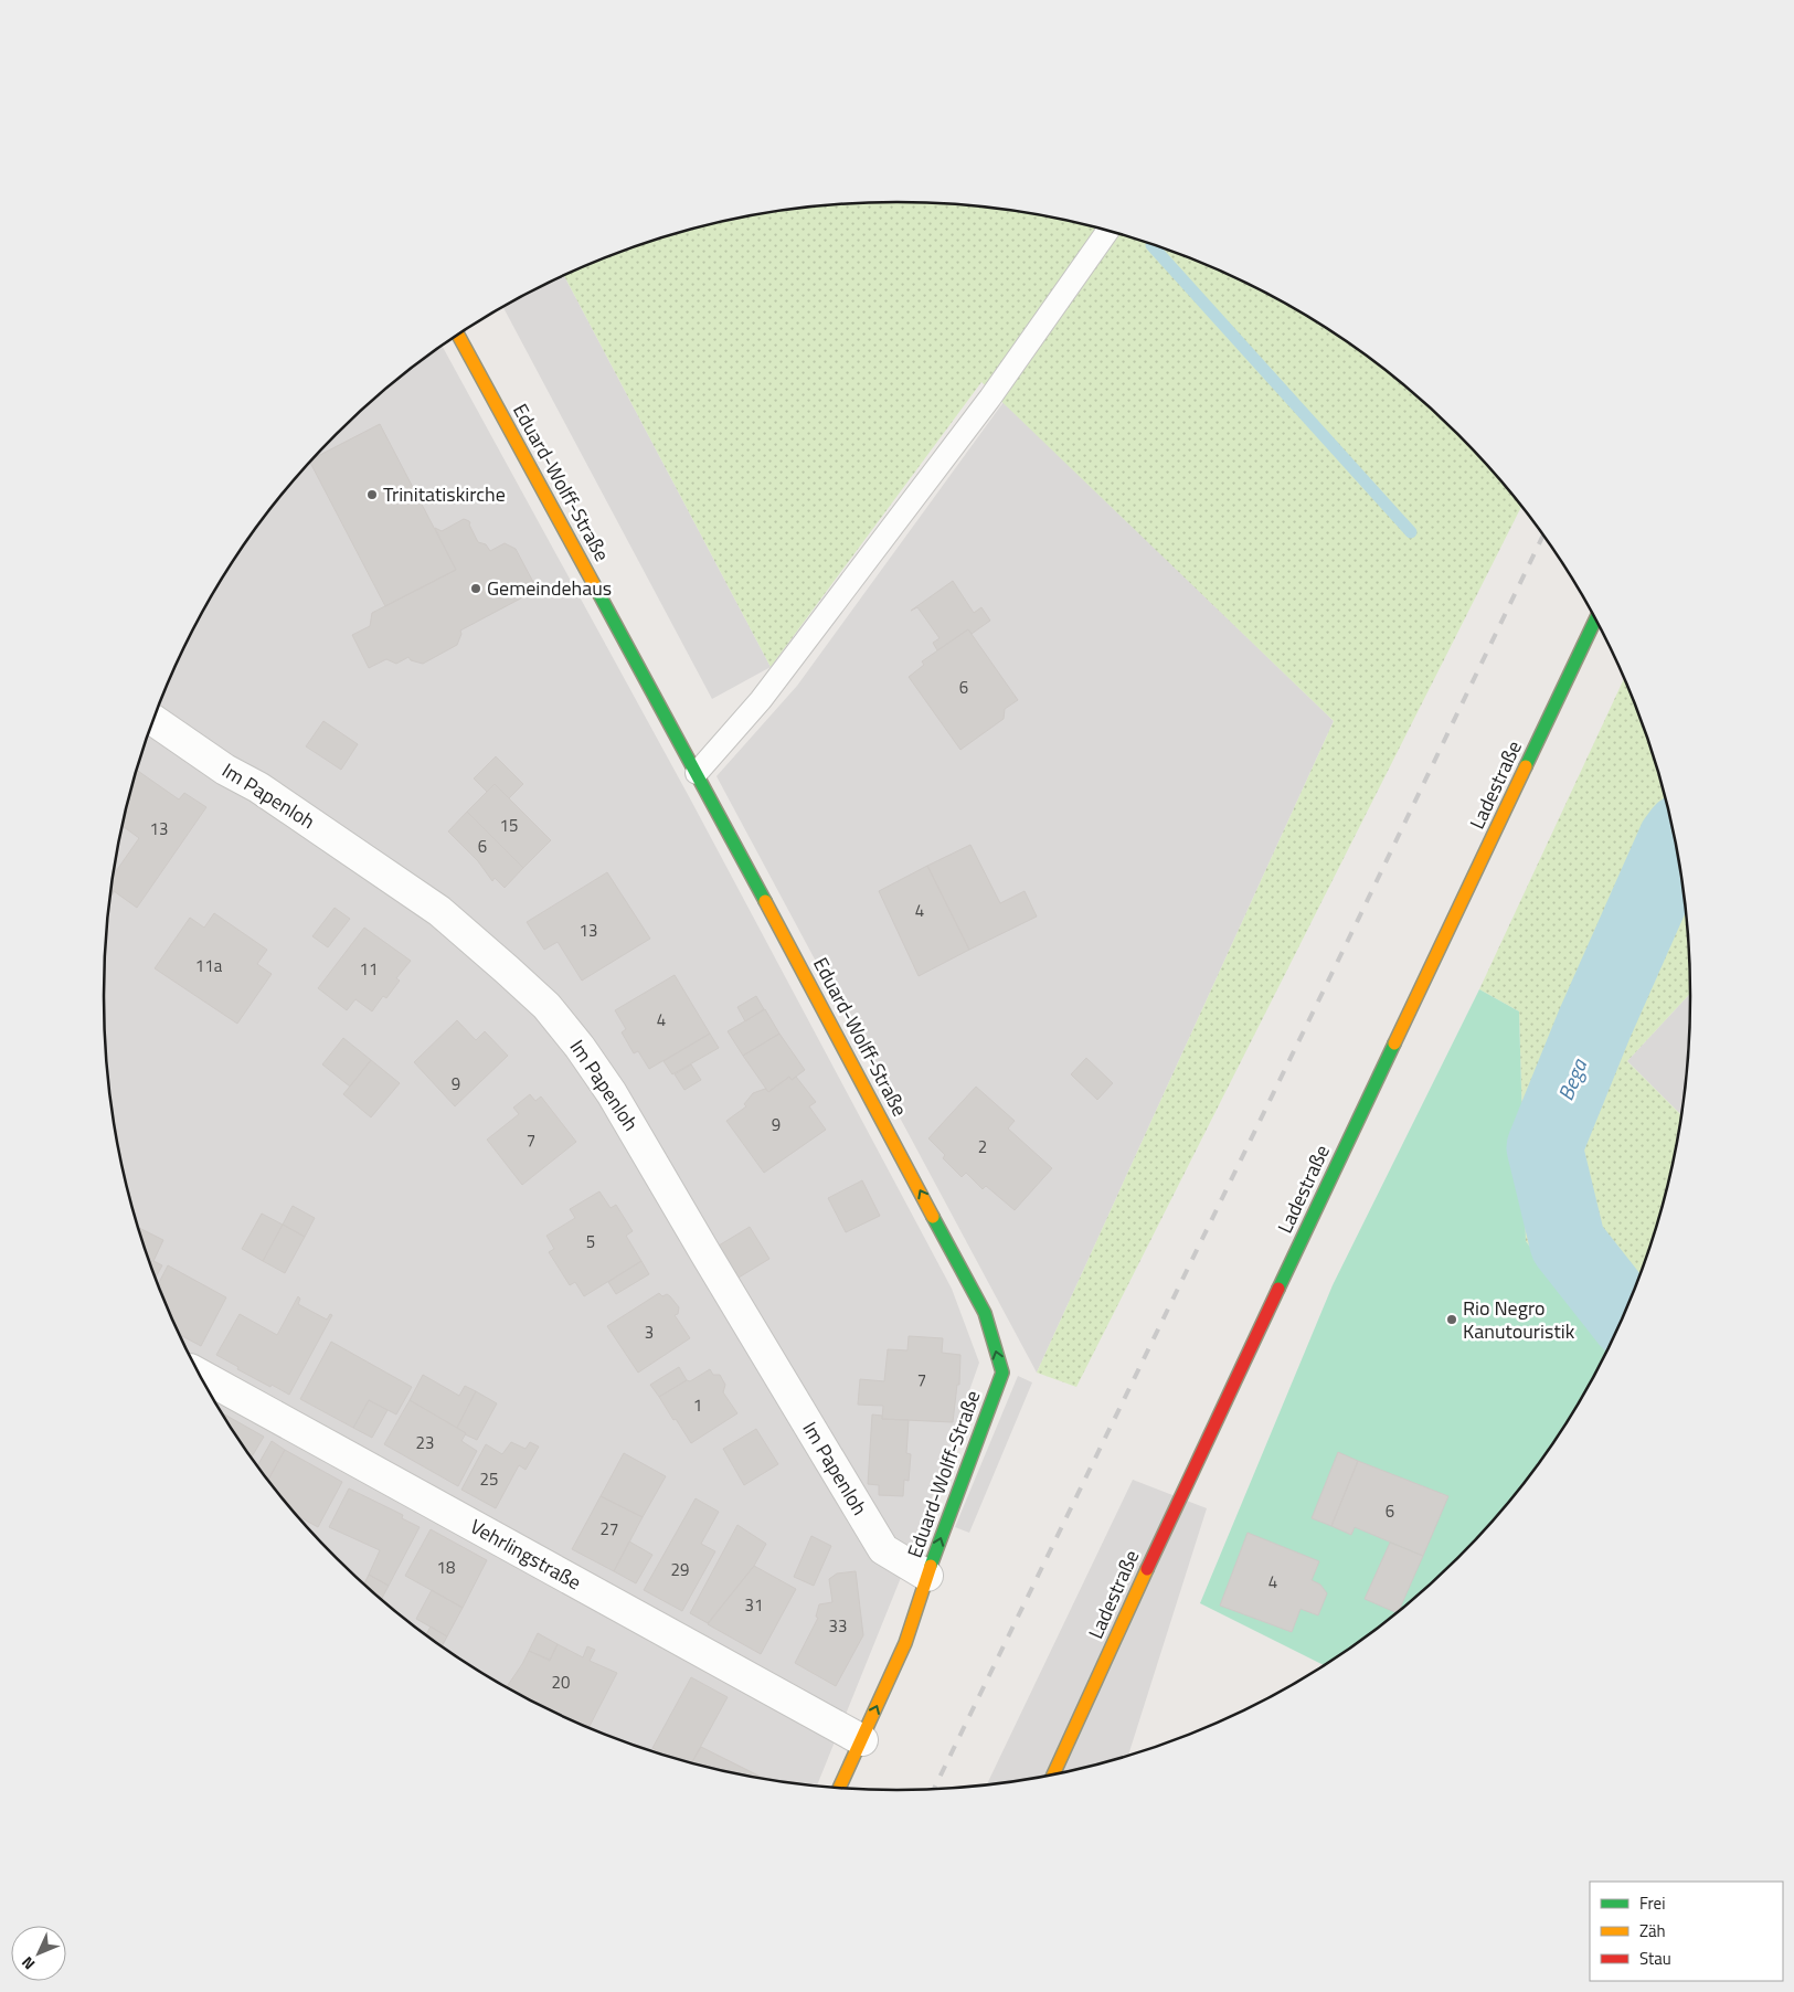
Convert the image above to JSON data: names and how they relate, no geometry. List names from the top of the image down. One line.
{"streets":{"street":["Eduard-Wolff-Straße","Ladestraße","Im Papenloh","Vehrlingstraße"]},"crossings":[["Eduard-Wolff-Straße","Im Papenloh"],["Eduard-Wolff-Straße","Vehrlingstraße"]],"one_way":["Eduard-Wolff-Straße"],"water":["Bega"],"places":["Trinitatiskirche","Gemeindehaus","Rio Negro Kanutouristik"],"house_numbers":["6","15","13","6","4","13","11a","11","4","9","9","7","2","5","3","7","1","23","25","6","27","18","29","4","31","33","20"],"legend":["Frei","Zäh","Stau"],"north":"bottom left"}
